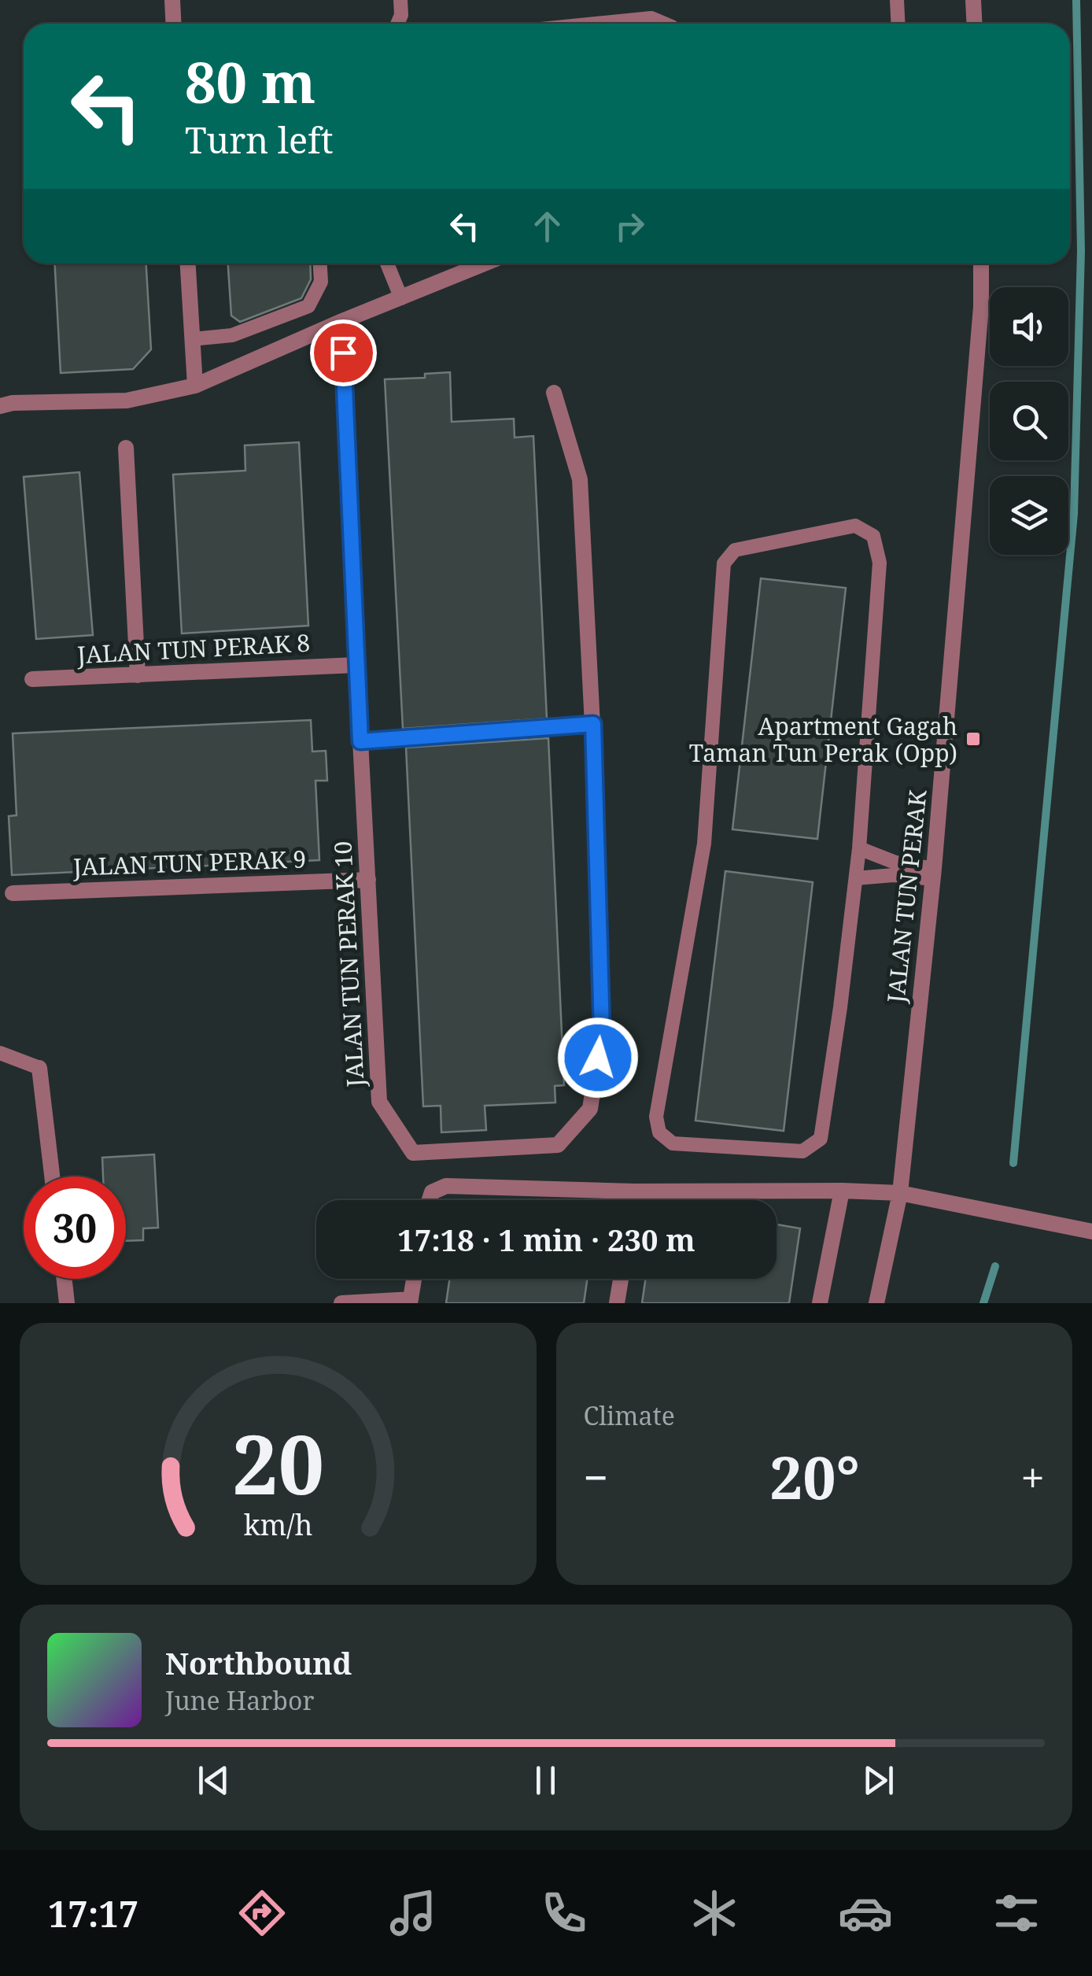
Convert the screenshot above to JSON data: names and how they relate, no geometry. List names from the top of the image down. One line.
{"streets":{"street":["JALAN TUN PERAK 8","JALAN TUN PERAK 9","JALAN TUN PERAK","JALAN TUN PERAK 10"]},"crossings":[["JALAN TUN PERAK 8","JALAN TUN PERAK 10"],["JALAN TUN PERAK 9","JALAN TUN PERAK 10"]],"places":{"transit":["Apartment Gagah Taman Tun Perak (Opp)"]},"page":{"turn":["80 m","Turn left"],"limit":"30","trip":"17:18 · 1 min · 230 m","tile":"Climate","heat":["−","20°","+"],"song":["Northbound","June Harbor"],"tabs":"17:17","gauge":["20","km/h"]}}
